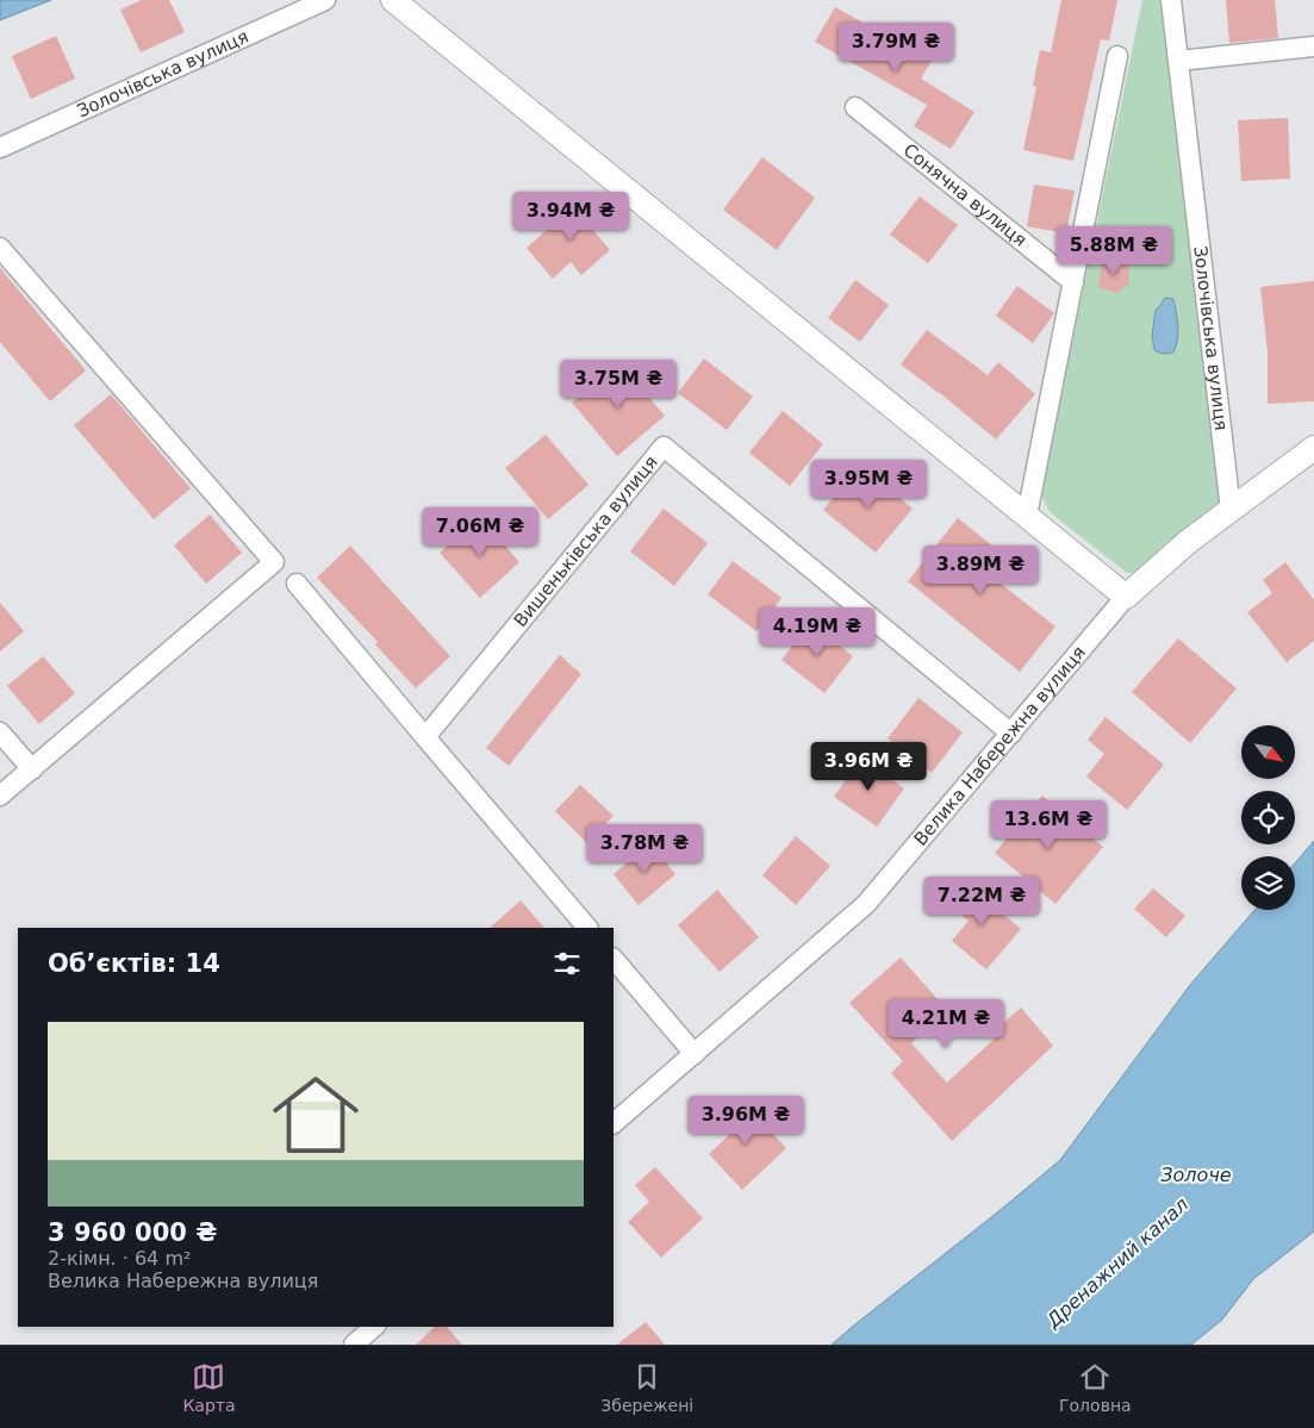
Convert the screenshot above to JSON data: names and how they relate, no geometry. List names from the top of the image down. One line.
{"streets":{"street":["Золочівська вулиця","Сонячна вулиця","Вишеньківська вулиця","Велика Набережна вулиця"]},"crossings":[["Золочівська вулиця","Велика Набережна вулиця"],["Вишеньківська вулиця","Велика Набережна вулиця"]],"water":["Золоче","Дренажний канал"],"north":"bottom right","page":{"price":["3.79M ₴","3.94M ₴","5.88M ₴","3.75M ₴","3.95M ₴","7.06M ₴","3.89M ₴","4.19M ₴","3.96M ₴","13.6M ₴","3.78M ₴","7.22M ₴","4.21M ₴","3.96M ₴"],"heading":"Об’єктів: 14","list":[{"name":"3 960 000 ₴","note":"2-кімн. · 64 m² · Велика Набережна вулиця"}],"tabs":["Карта","Збережені","Головна"]}}
